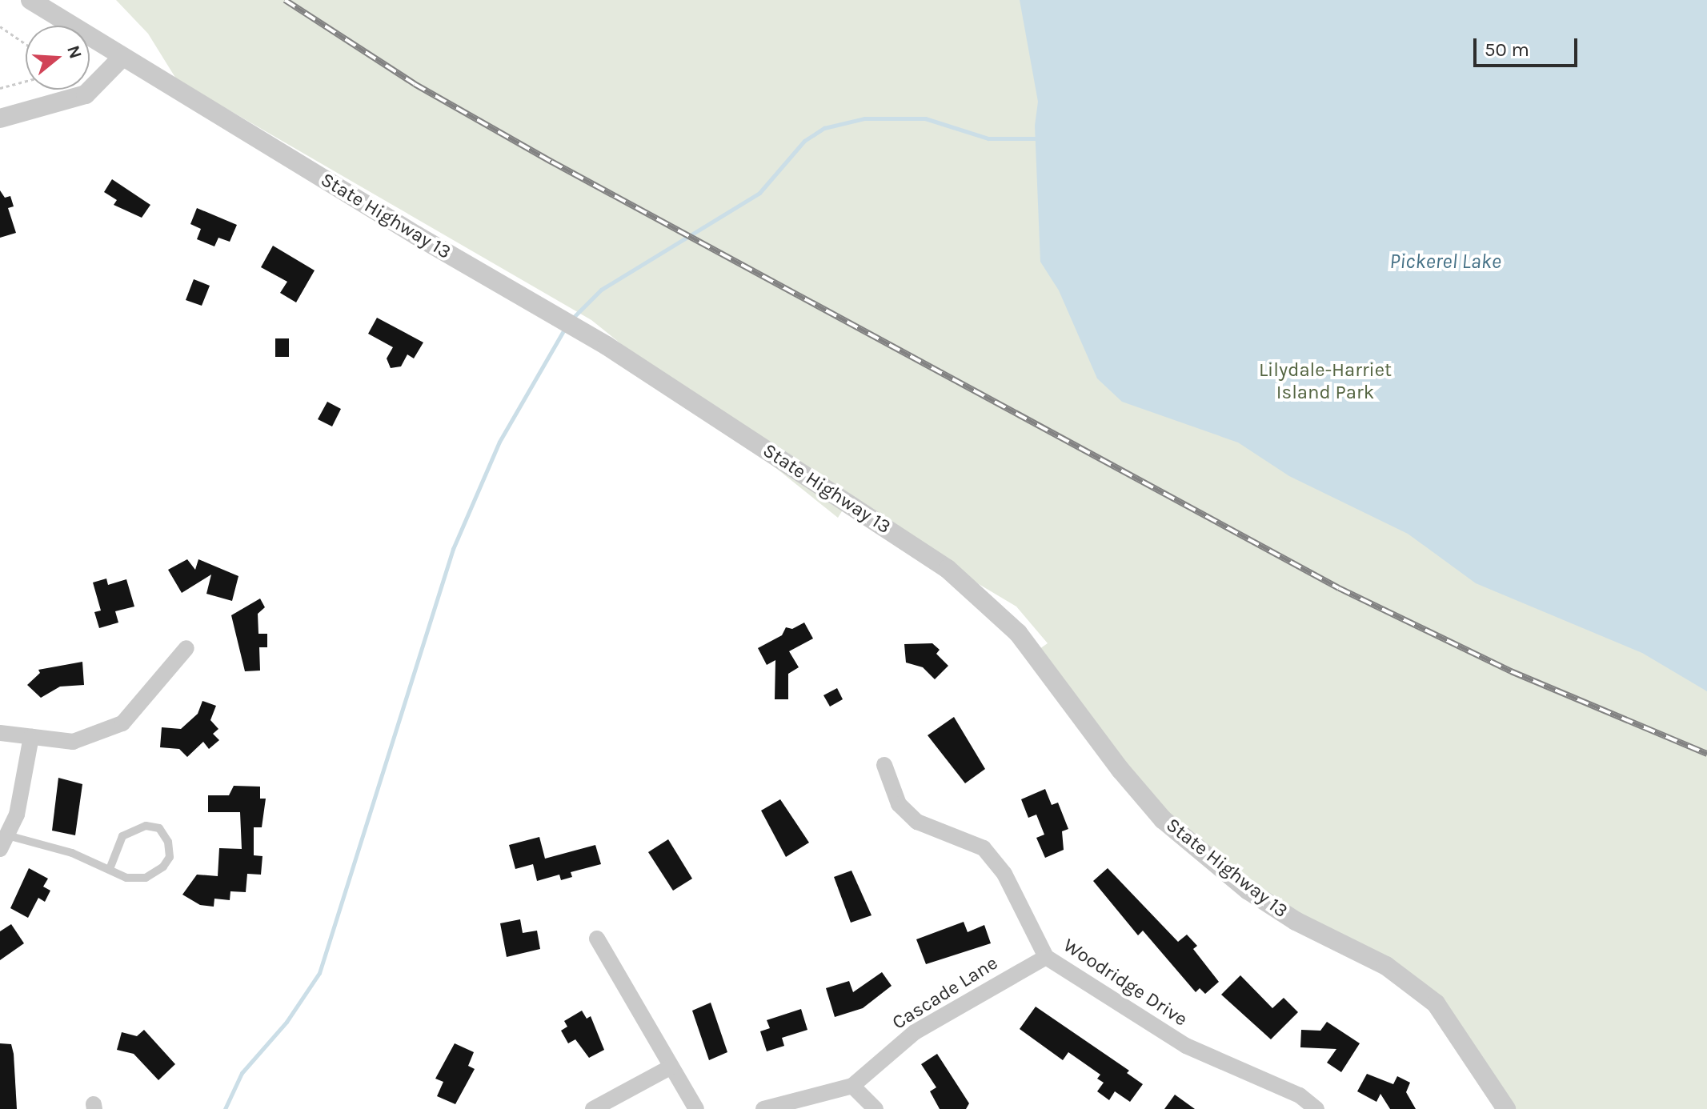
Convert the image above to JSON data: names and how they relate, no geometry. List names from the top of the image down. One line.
{"streets":{"street":["State Highway 13","Woodridge Drive","Cascade Lane"]},"crossings":[["Woodridge Drive","Cascade Lane"]],"water":["Pickerel Lake"],"parks":["Lilydale-Harriet Island Park"],"scale_bar":"50 m","north":"right"}
